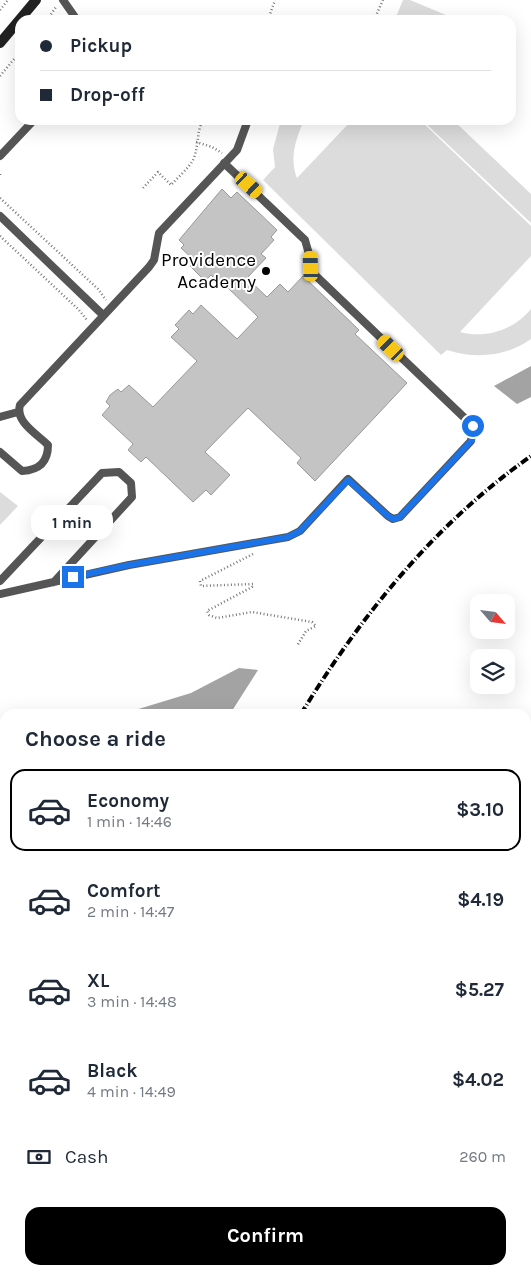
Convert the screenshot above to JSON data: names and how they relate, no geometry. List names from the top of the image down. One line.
{"places":["Providence Academy"],"north":"bottom right","page":{"banner":["Pickup","Drop-off"],"bubble":"1 min","heading":"Choose a ride","list":[{"name":"Economy","note":"1 min · 14:46","value":"$3.10"},{"name":"Comfort","note":"2 min · 14:47","value":"$4.19"},{"name":"XL","note":"3 min · 14:48","value":"$5.27"},{"name":"Black","note":"4 min · 14:49","value":"$4.02"}],"pay":["Cash","260 m"],"buttons":"Confirm"}}
